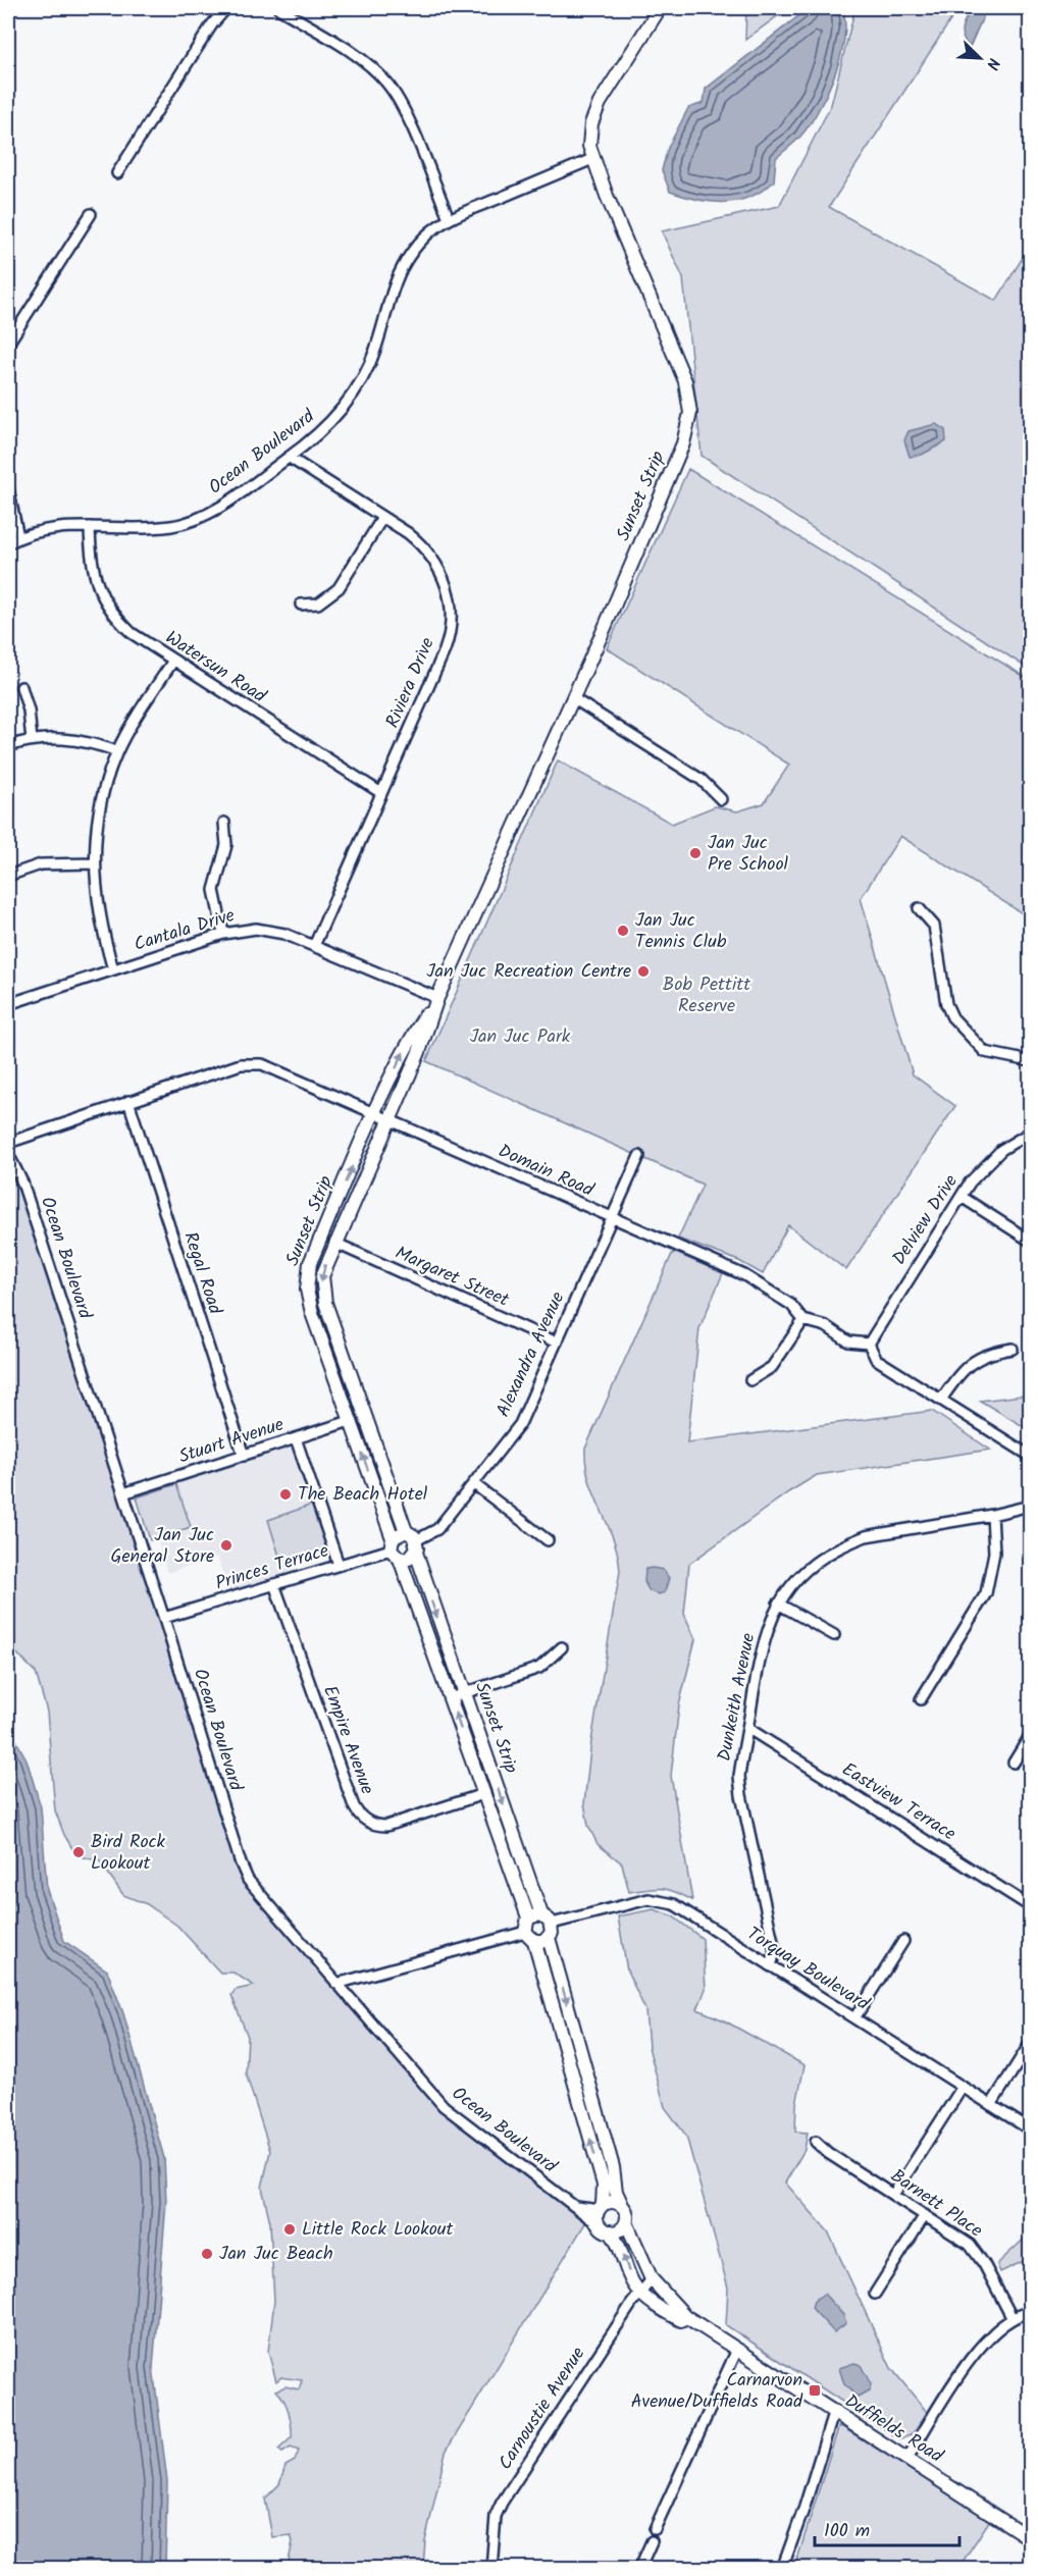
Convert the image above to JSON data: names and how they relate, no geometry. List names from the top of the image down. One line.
{"streets":{"street":["Ocean Boulevard","Sunset Strip","Watersun Road","Riviera Drive","Cantala Drive","Domain Road","Delview Drive","Regal Road","Margaret Street","Alexandra Avenue","Stuart Avenue","Princes Terrace","Dunkeith Avenue","Empire Avenue","Eastview Terrace","Torquay Boulevard","Barnett Place","Carnoustie Avenue","Duffields Road"]},"crossings":[["Ocean Boulevard","Sunset Strip"],["Ocean Boulevard","Watersun Road"],["Ocean Boulevard","Riviera Drive"],["Ocean Boulevard","Stuart Avenue"],["Ocean Boulevard","Princes Terrace"],["Ocean Boulevard","Duffields Road"],["Sunset Strip","Cantala Drive"],["Sunset Strip","Domain Road"],["Sunset Strip","Margaret Street"],["Sunset Strip","Alexandra Avenue"],["Sunset Strip","Stuart Avenue"],["Sunset Strip","Princes Terrace"],["Sunset Strip","Empire Avenue"],["Sunset Strip","Torquay Boulevard"],["Watersun Road","Riviera Drive"],["Riviera Drive","Cantala Drive"],["Domain Road","Delview Drive"],["Domain Road","Regal Road"],["Domain Road","Alexandra Avenue"],["Regal Road","Stuart Avenue"],["Margaret Street","Alexandra Avenue"],["Princes Terrace","Empire Avenue"],["Dunkeith Avenue","Eastview Terrace"],["Dunkeith Avenue","Torquay Boulevard"],["Carnoustie Avenue","Duffields Road"]],"parks":["Bob Pettitt Reserve","Jan Juc Park"],"places":{"other":["Jan Juc Pre School","Jan Juc Tennis Club","Jan Juc Recreation Centre","The Beach Hotel","Jan Juc General Store","Bird Rock Lookout","Little Rock Lookout","Jan Juc Beach"],"transit":["Carnarvon Avenue/Duffields Road"]},"scale_bar":"100 m","north":"bottom right"}
